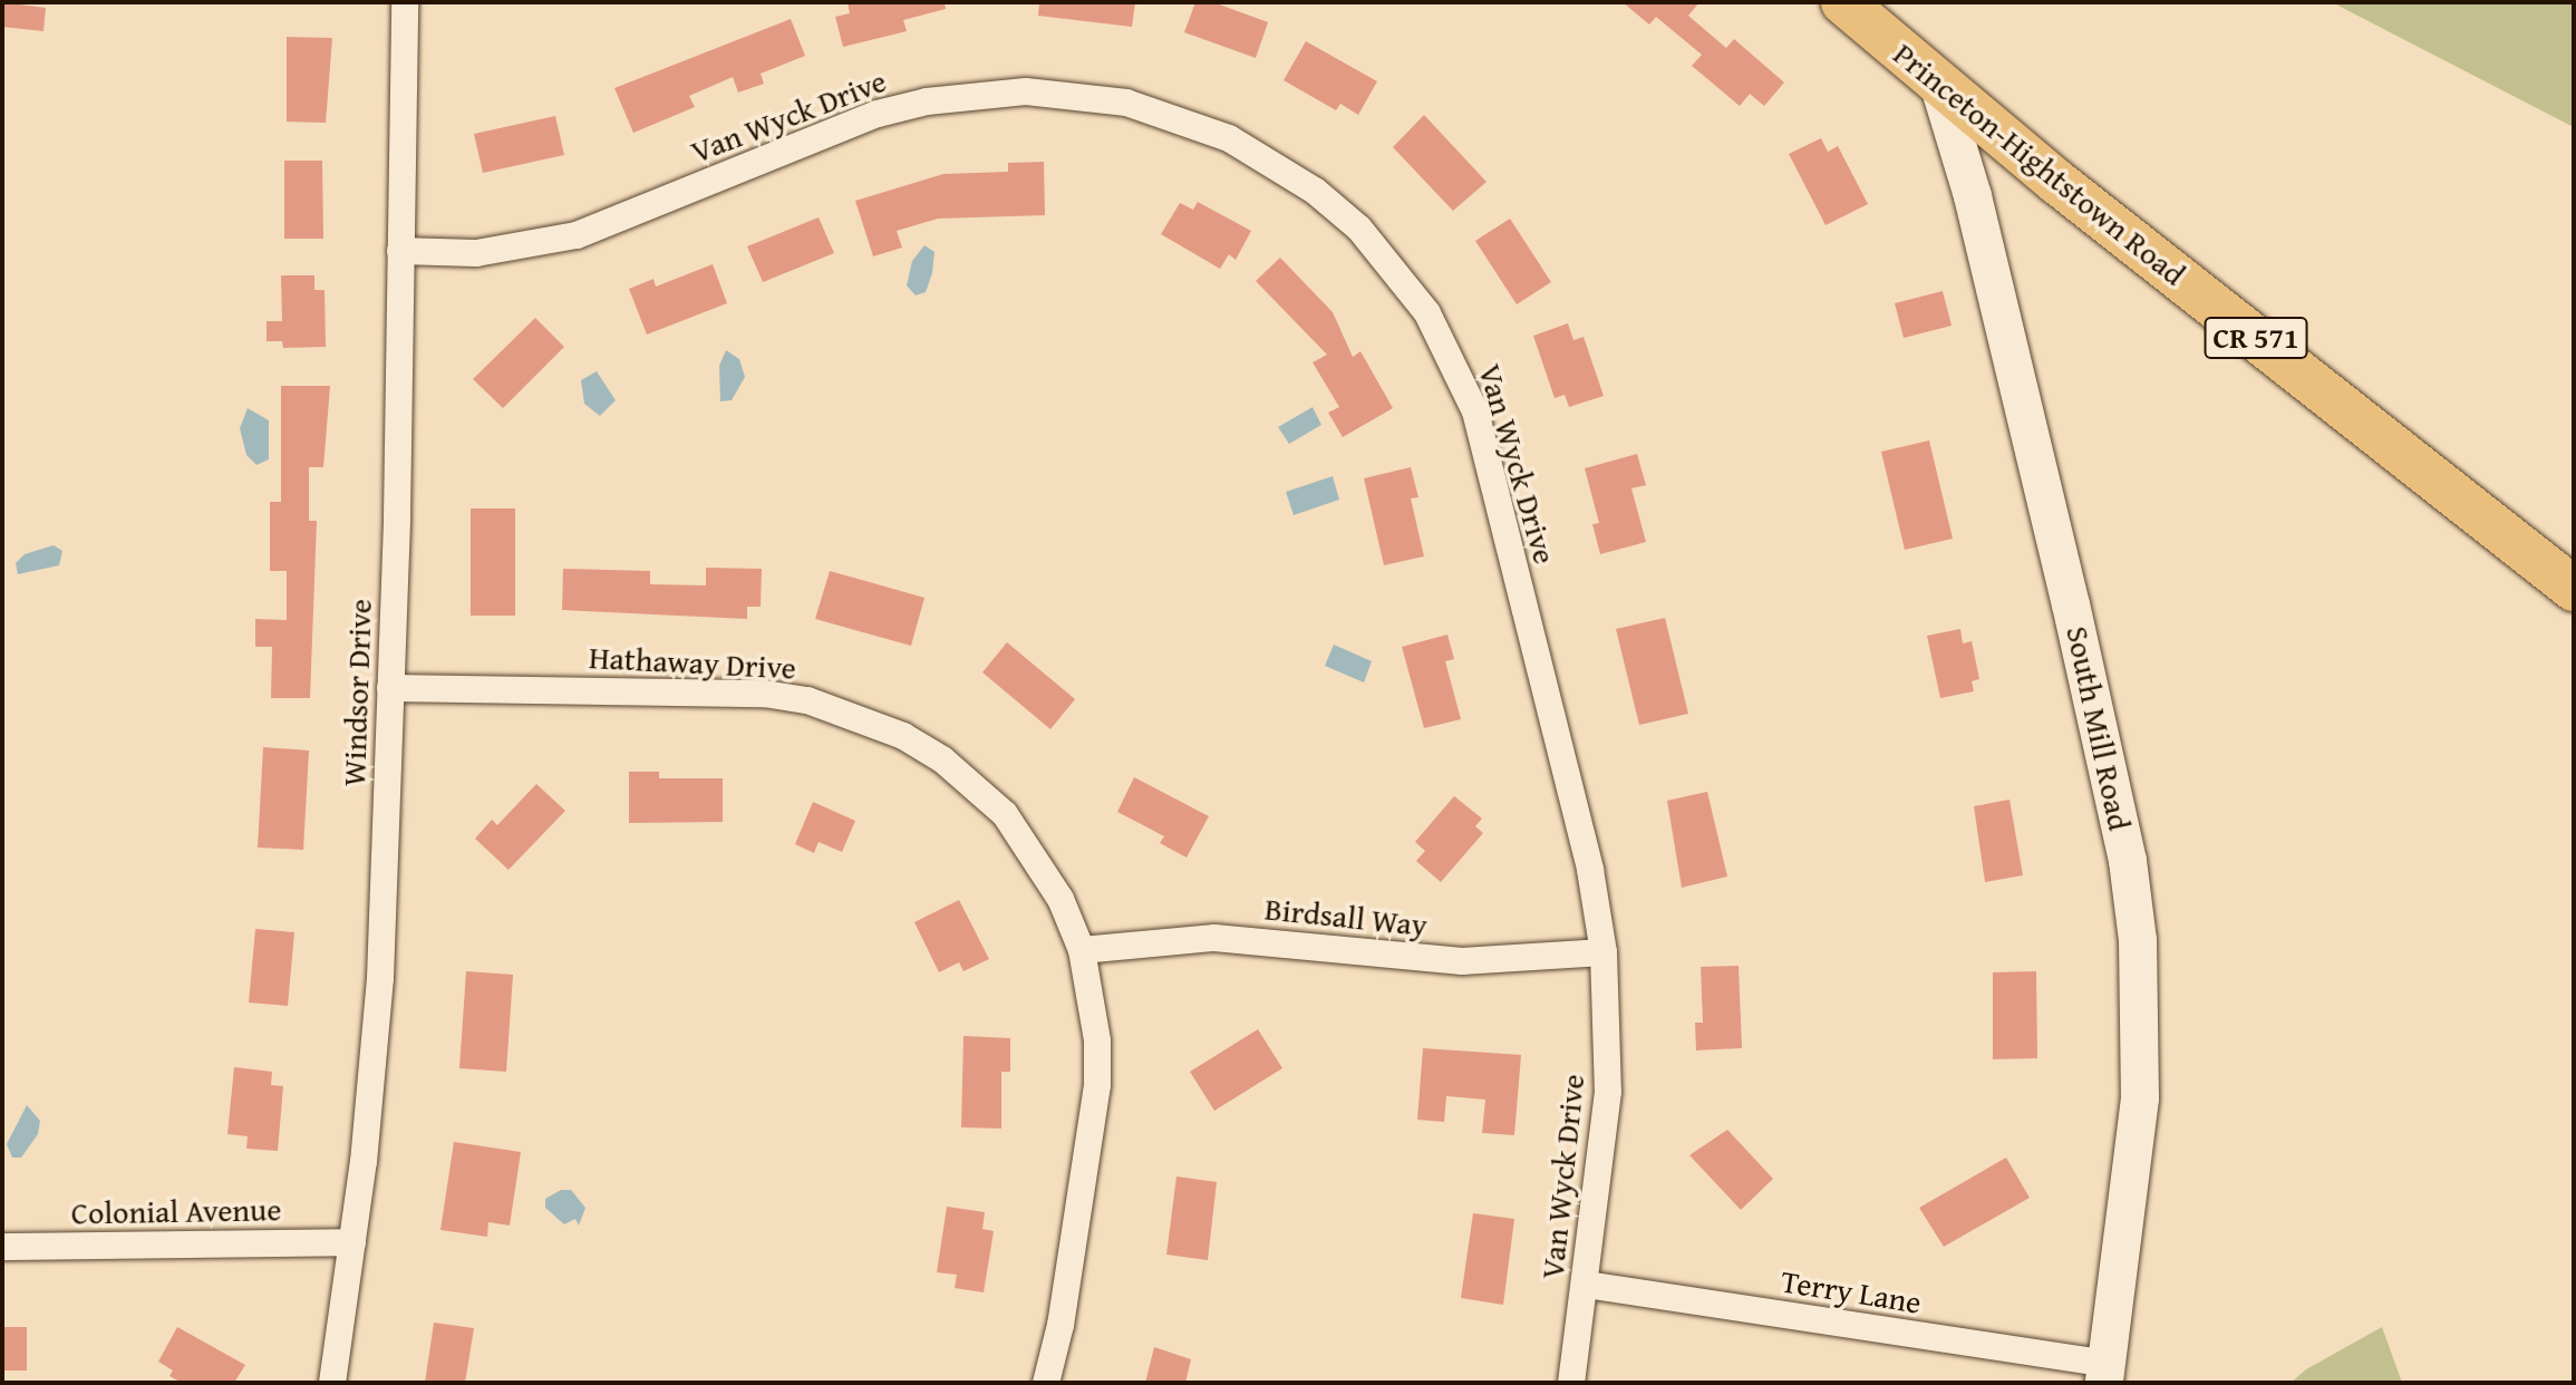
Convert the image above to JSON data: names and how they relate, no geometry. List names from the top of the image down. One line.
{"streets":{"main road":["Princeton-Hightstown Road","CR 571","South Mill Road"],"street":["Van Wyck Drive","Hathaway Drive","Windsor Drive","Birdsall Way","Colonial Avenue","Terry Lane"]},"crossings":[["Van Wyck Drive","Windsor Drive"],["Van Wyck Drive","Birdsall Way"],["Van Wyck Drive","Terry Lane"],["Princeton-Hightstown Road","South Mill Road"],["Hathaway Drive","Windsor Drive"],["Hathaway Drive","Birdsall Way"],["Windsor Drive","Colonial Avenue"],["South Mill Road","Terry Lane"]]}
